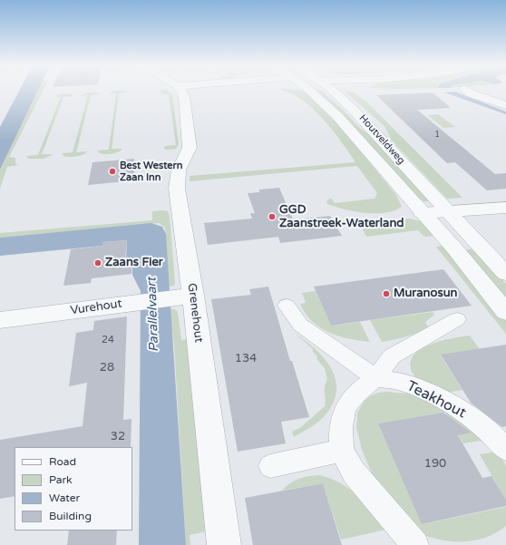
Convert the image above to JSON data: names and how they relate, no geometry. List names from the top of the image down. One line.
{"streets":{"street":["Houtveldweg","Vurehout","Grenehout","Teakhout"]},"crossings":[["Vurehout","Grenehout"]],"water":["Parallelvaart"],"places":["Best Western Zaan Inn","GGD Zaanstreek-Waterland","Zaans Fier","Muranosun"],"house_numbers":["1","24","134","28","32","190"],"legend":["Road","Park","Water","Building"]}
